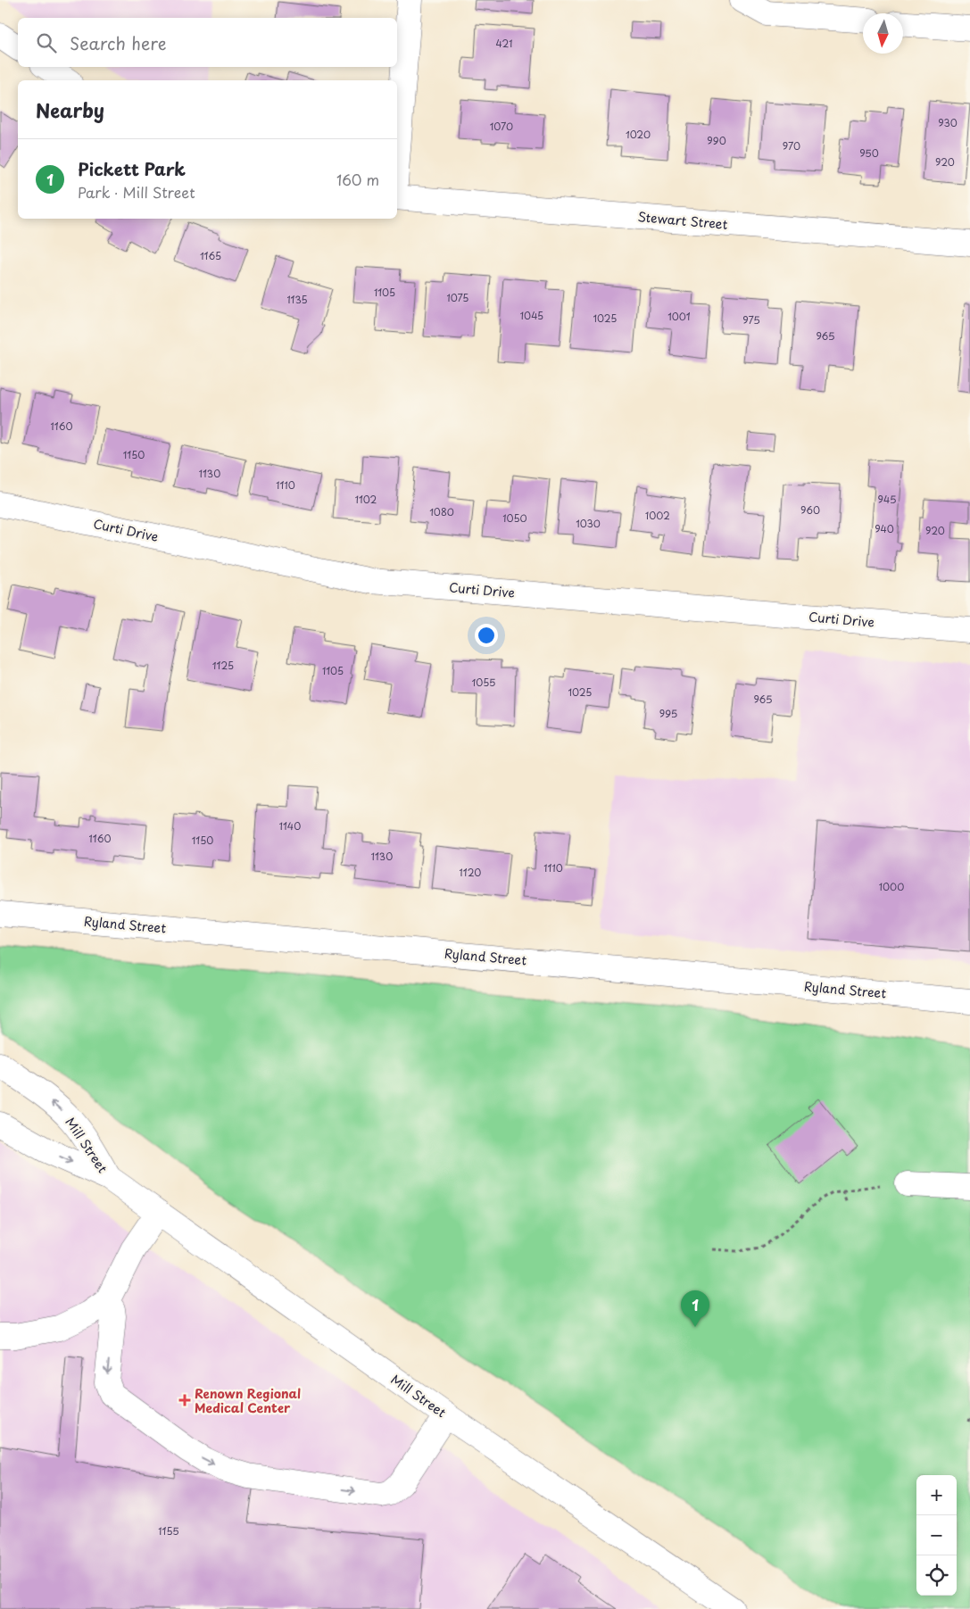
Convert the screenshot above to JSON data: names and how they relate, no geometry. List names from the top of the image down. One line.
{"streets":{"main road":["Stewart Street","Curti Drive","Ryland Street","Mill Street"]},"places":{"health":["Renown Regional Medical Center"]},"house_numbers":["421","930","1070","1020","990","970","950","920","1165","1105","1075","1135","1045","1001","1025","975","965","1160","1150","1130","1110","1102","945","960","1080","1002","1050","1030","940","920","1125","1105","1055","1025","965","995","1140","1160","1150","1130","1110","1120","1000","1155"],"north":"bottom","page":{"search":"Search here","heading":"Nearby","list":[{"mark":"1","name":"Pickett Park","note":"Park · Mill Street","value":"160 m"}],"pins":"1","map_buttons":["+","−"]}}
